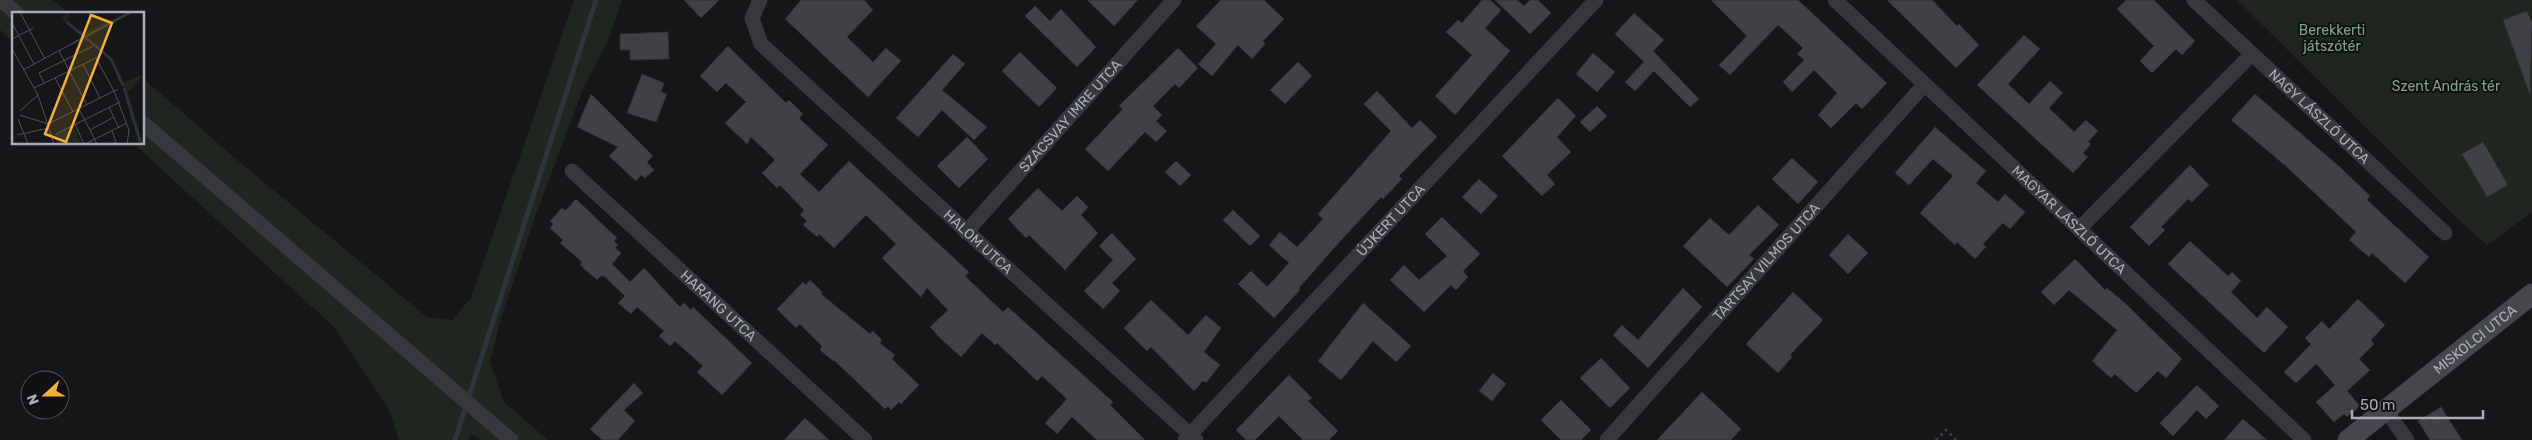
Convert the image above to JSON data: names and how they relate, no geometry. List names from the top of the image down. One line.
{"streets":{"main road":["MISKOLCI UTCA"],"street":["SZACSVAY IMRE UTCA","NAGY LÁSZLÓ UTCA","ÚJKERT UTCA","MAGYAR LÁSZLÓ UTCA","HALOM UTCA","TARTSAY VILMOS UTCA","HARANG UTCA"]},"crossings":[["SZACSVAY IMRE UTCA","HALOM UTCA"],["ÚJKERT UTCA","HALOM UTCA"],["MAGYAR LÁSZLÓ UTCA","TARTSAY VILMOS UTCA"]],"parks":["Berekkerti játszótér","Szent András tér"],"scale_bar":"50 m","north":"left"}
